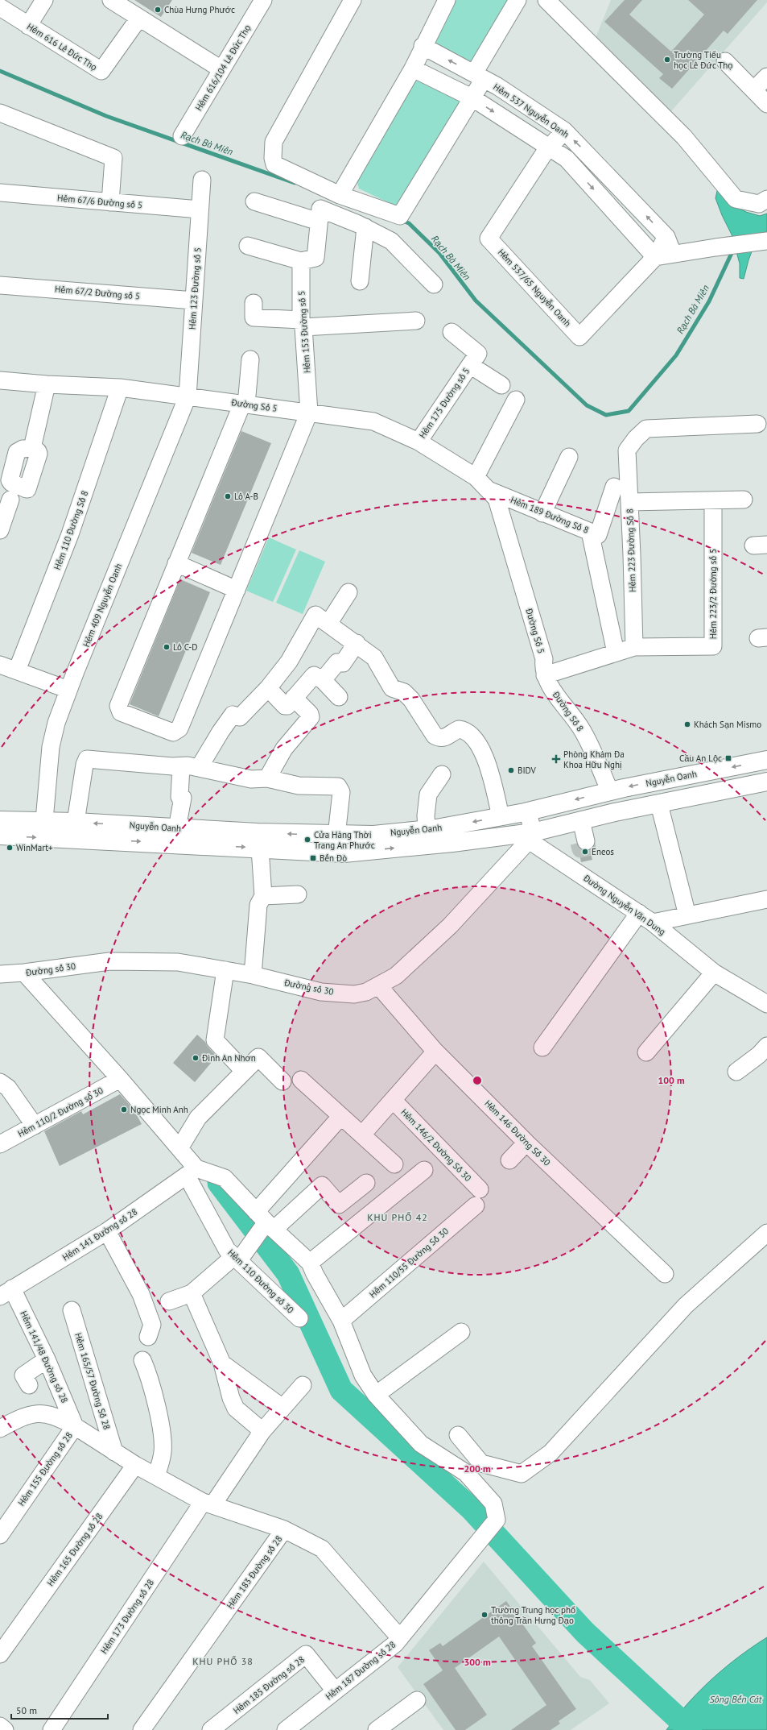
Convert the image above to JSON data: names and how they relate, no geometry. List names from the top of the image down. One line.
{"streets":{"main road":["Nguyễn Oanh"],"street":["Hẻm 616 Lê Đức Thọ","Hẻm 616/104 Lê Đức Thọ","Hẻm 537 Nguyễn Oanh","Hẻm 67/6 Đường số 5","Hẻm 537/65 Nguyễn Oanh","Hẻm 123 Đường số 5","Hẻm 67/2 Đường số 5","Hẻm 153 Đường số 5","Hẻm 175 Đường số 5","Đường Số 5","Hẻm 189 Đường Số 8","Hẻm 110 Đường Số 8","Hẻm 223 Đường Số 8","Hẻm 223/2 Đường số 5","Hẻm 409 Nguyễn Oanh","Đường Số 8","Đường Nguyễn Văn Dung","Đường số 30","Hẻm 110/2 Đường số 30","Hẻm 146 Đường Số 30","Hẻm 146/2 Đường Số 30","Hẻm 141 Đường số 28","Hẻm 110/55 Đường Số 30","Hẻm 110 Đường số 30","Hẻm 141/48 Đường số 28","Hẻm 165/57 Đường Số 28","Hẻm 155 Đường số 28","Hẻm 165 Đường số 28","Hẻm 183 Đường số 28","Hẻm 173 Đường số 28","Hẻm 187 Đường số 28","Hẻm 185 Đường số 28"]},"crossings":[["Hẻm 537 Nguyễn Oanh","Hẻm 537/65 Nguyễn Oanh"],["Hẻm 67/6 Đường số 5","Hẻm 123 Đường số 5"],["Hẻm 123 Đường số 5","Hẻm 67/2 Đường số 5"],["Hẻm 123 Đường số 5","Đường Số 5"],["Hẻm 123 Đường số 5","Hẻm 409 Nguyễn Oanh"],["Hẻm 153 Đường số 5","Đường Số 5"],["Hẻm 175 Đường số 5","Đường Số 5"],["Đường Số 5","Hẻm 189 Đường Số 8"],["Đường Số 5","Hẻm 110 Đường Số 8"],["Đường Số 5","Hẻm 409 Nguyễn Oanh"],["Đường Số 5","Đường Số 8"],["Hẻm 223 Đường Số 8","Hẻm 223/2 Đường số 5"],["Hẻm 409 Nguyễn Oanh","Nguyễn Oanh"],["Đường Số 8","Nguyễn Oanh"],["Nguyễn Oanh","Đường Nguyễn Văn Dung"],["Nguyễn Oanh","Đường số 30"],["Đường Nguyễn Văn Dung","Đường số 30"],["Đường số 30","Hẻm 146 Đường Số 30"],["Đường số 30","Hẻm 110 Đường số 30"],["Hẻm 110/2 Đường số 30","Hẻm 110 Đường số 30"],["Hẻm 146/2 Đường Số 30","Hẻm 110/55 Đường Số 30"],["Hẻm 141 Đường số 28","Hẻm 110 Đường số 30"],["Hẻm 141 Đường số 28","Hẻm 141/48 Đường số 28"],["Hẻm 141/48 Đường số 28","Hẻm 155 Đường số 28"],["Hẻm 165/57 Đường Số 28","Hẻm 155 Đường số 28"],["Hẻm 183 Đường số 28","Hẻm 187 Đường số 28"],["Hẻm 187 Đường số 28","Hẻm 185 Đường số 28"]],"districts":["KHU PHỐ 42","KHU PHỐ 38"],"water":["Rạch Bà Miên","Sông Bến Cát"],"places":{"other":["Chùa Hưng Phước","Trường Tiểu học Lê Đức Thọ","Lô A-B","Lô C-D","Khách Sạn Mismo","BIDV","Cửa Hàng Thời Trang An Phước","WinMart+","Eneos","Đình An Nhơn","Ngọc Minh Anh","Trường Trung học phổ thông Trần Hưng Đạo"],"transit":["Cầu An Lộc","Bến Đò"],"health":["Phòng Khám Đa Khoa Hữu Nghị"]},"scale_bar":"50 m","rings":["100 m","200 m","300 m"]}
